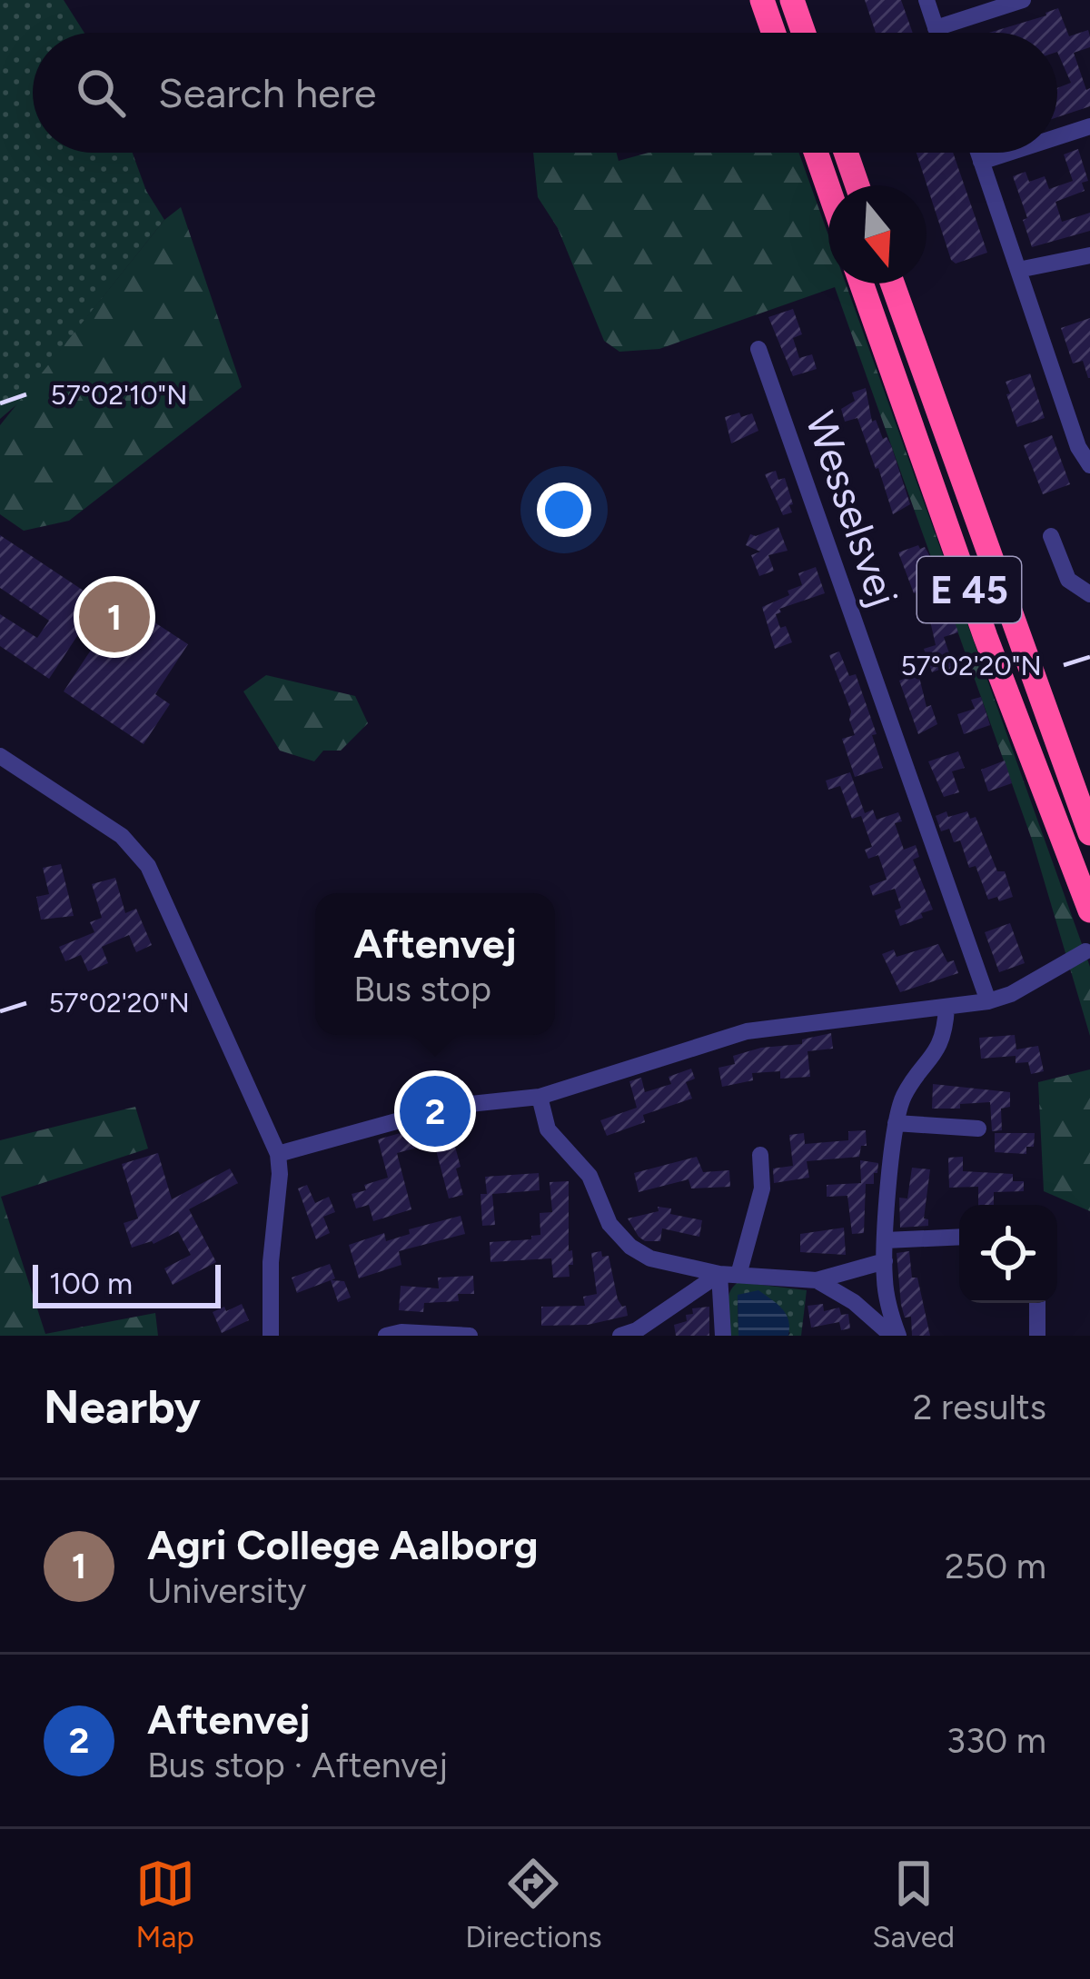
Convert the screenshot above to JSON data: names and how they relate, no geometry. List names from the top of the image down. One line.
{"streets":{"highway":["E 45"],"street":["Wesselsvej"]},"scale_bar":"100 m","north":"bottom","page":{"search":"Search here","pins":["1","2"],"popup":["Aftenvej","Bus stop"],"scale":"100 m","heading":["Nearby","2 results"],"list":[{"mark":"1","name":"Agri College Aalborg","note":"University","value":"250 m"},{"mark":"2","name":"Aftenvej","note":"Bus stop · Aftenvej","value":"330 m"}],"nav":["Map","Directions","Saved"]},"coordinates":["57°02'10\"N","57°02'20\"N"]}
